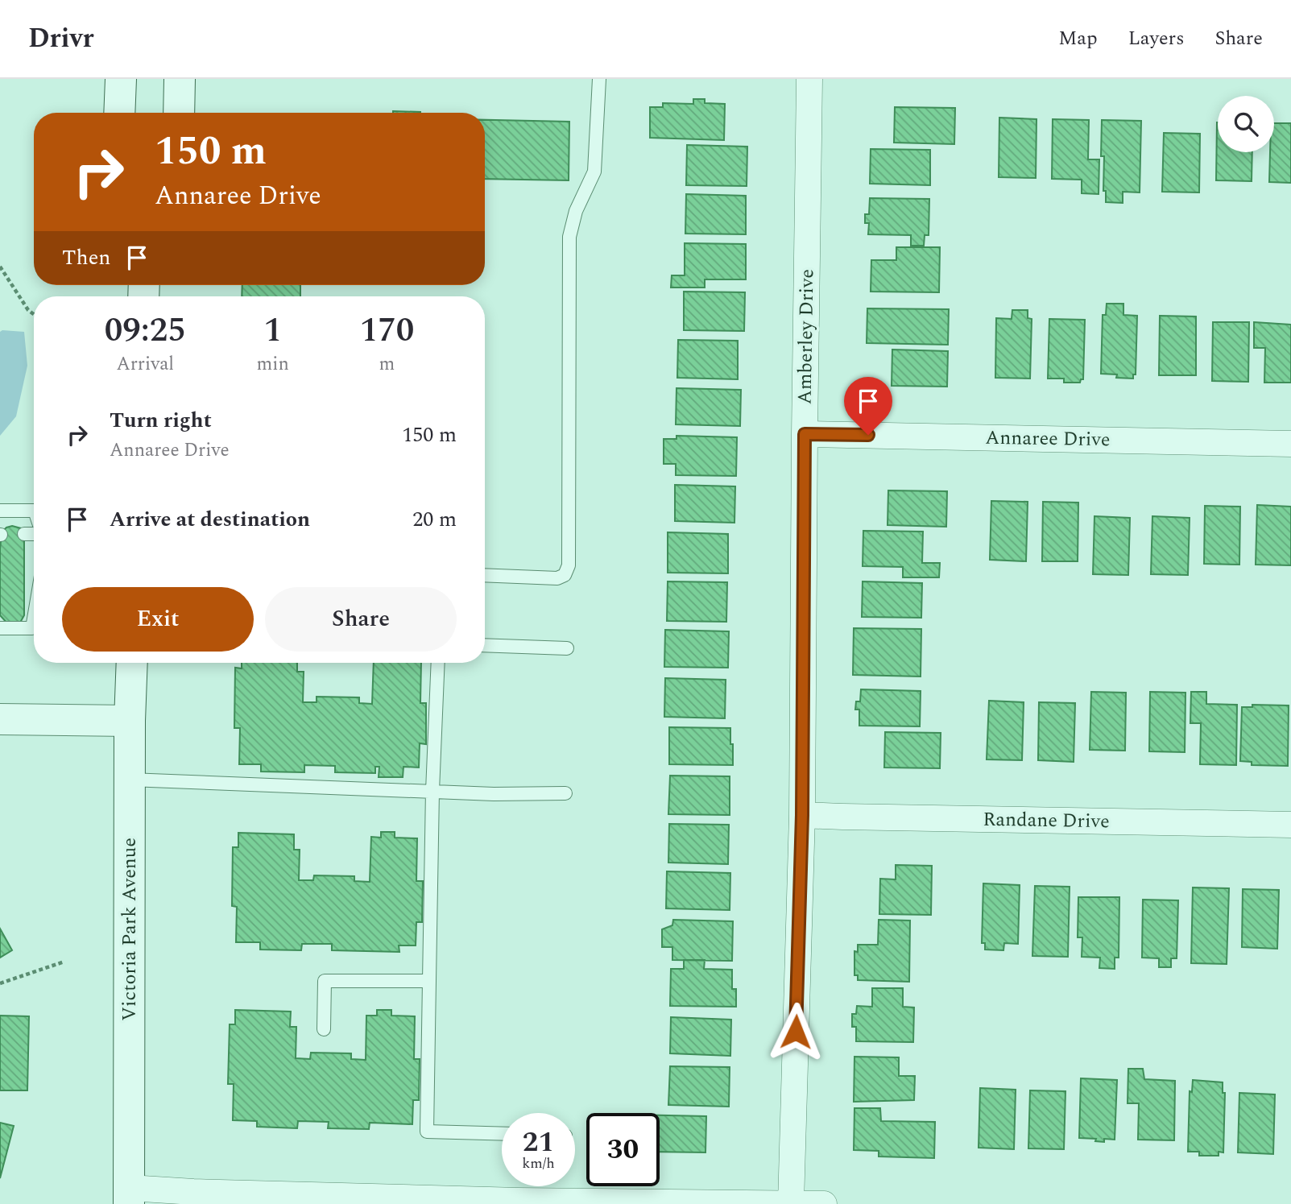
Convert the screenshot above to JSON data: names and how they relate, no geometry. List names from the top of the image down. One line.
{"streets":{"main road":["Victoria Park Avenue"],"street":["Amberley Drive","Annaree Drive","Randane Drive"]},"crossings":[["Amberley Drive","Annaree Drive"],["Amberley Drive","Randane Drive"]],"page":{"header":"Drivr","nav":["Map","Layers","Share"],"turn":["150 m","Annaree Drive"],"then":"Then","eta":["09:25","Arrival","1","min","170","m"],"list":[{"name":"Turn right","note":"Annaree Drive","value":"150 m"},{"name":"Arrive at destination","value":"20 m"}],"buttons":["Exit","Share"],"speed":"21 km/h","limit":"30"}}
